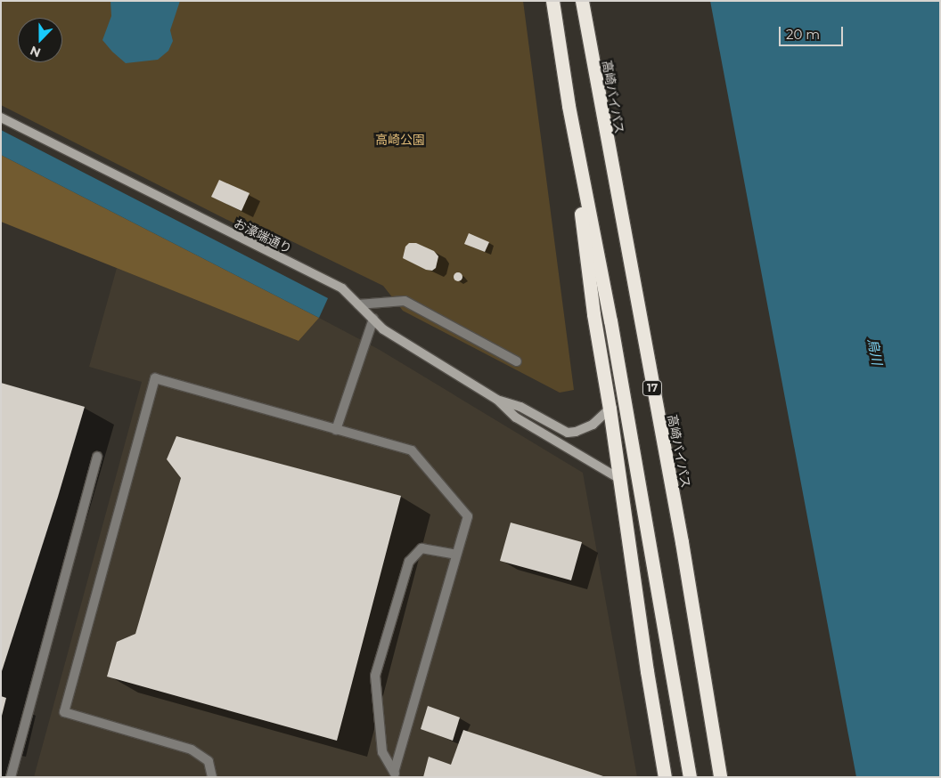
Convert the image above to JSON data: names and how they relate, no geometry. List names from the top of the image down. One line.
{"streets":{"highway":["高崎バイパス","17"],"street":["お濠端通り"]},"water":["烏川"],"parks":["高崎公園"],"scale_bar":"20 m","north":"bottom"}
